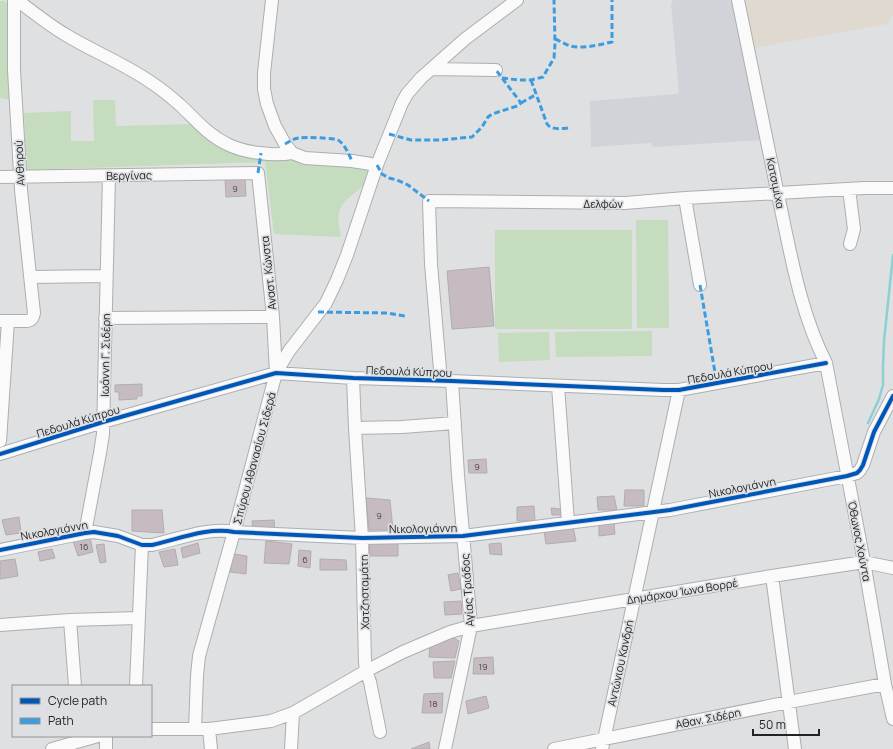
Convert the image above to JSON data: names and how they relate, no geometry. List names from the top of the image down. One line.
{"streets":{"street":["Ανθηρού","Βεργίνας","Κατσιμίχα","Δελφών","Αναστ. Κώνστα","Ιωάννη Γ. Σιδέρη","Πεδουλά Κύπρου","Σπύρου Αθανασίου Σιδερά","Νικολογιάννη","Όθωνος Χούντα","Αγίας Τριάδος","Δημάρχου Ίωνα Βορρέ","Χατζησταμάτη","Αντώνιου Κανδρή","Αθαν. Σιδέρη"]},"crossings":[["Ανθηρού","Βεργίνας"],["Βεργίνας","Αναστ. Κώνστα"],["Βεργίνας","Ιωάννη Γ. Σιδέρη"],["Κατσιμίχα","Δελφών"],["Κατσιμίχα","Πεδουλά Κύπρου"],["Κατσιμίχα","Όθωνος Χούντα"],["Δελφών","Αγίας Τριάδος"],["Αναστ. Κώνστα","Πεδουλά Κύπρου"],["Αναστ. Κώνστα","Σπύρου Αθανασίου Σιδερά"],["Ιωάννη Γ. Σιδέρη","Πεδουλά Κύπρου"],["Ιωάννη Γ. Σιδέρη","Νικολογιάννη"],["Πεδουλά Κύπρου","Σπύρου Αθανασίου Σιδερά"],["Πεδουλά Κύπρου","Όθωνος Χούντα"],["Πεδουλά Κύπρου","Αγίας Τριάδος"],["Πεδουλά Κύπρου","Χατζησταμάτη"],["Πεδουλά Κύπρου","Αντώνιου Κανδρή"],["Σπύρου Αθανασίου Σιδερά","Νικολογιάννη"],["Σπύρου Αθανασίου Σιδερά","Δημάρχου Ίωνα Βορρέ"],["Νικολογιάννη","Όθωνος Χούντα"],["Νικολογιάννη","Αγίας Τριάδος"],["Νικολογιάννη","Χατζησταμάτη"],["Νικολογιάννη","Αντώνιου Κανδρή"],["Όθωνος Χούντα","Δημάρχου Ίωνα Βορρέ"],["Όθωνος Χούντα","Αθαν. Σιδέρη"],["Αγίας Τριάδος","Δημάρχου Ίωνα Βορρέ"],["Δημάρχου Ίωνα Βορρέ","Χατζησταμάτη"],["Δημάρχου Ίωνα Βορρέ","Αντώνιου Κανδρή"],["Αντώνιου Κανδρή","Αθαν. Σιδέρη"]],"house_numbers":["9","9","9","16","6","19","18"],"legend":["Cycle path","Path"],"scale_bar":"50 m"}
